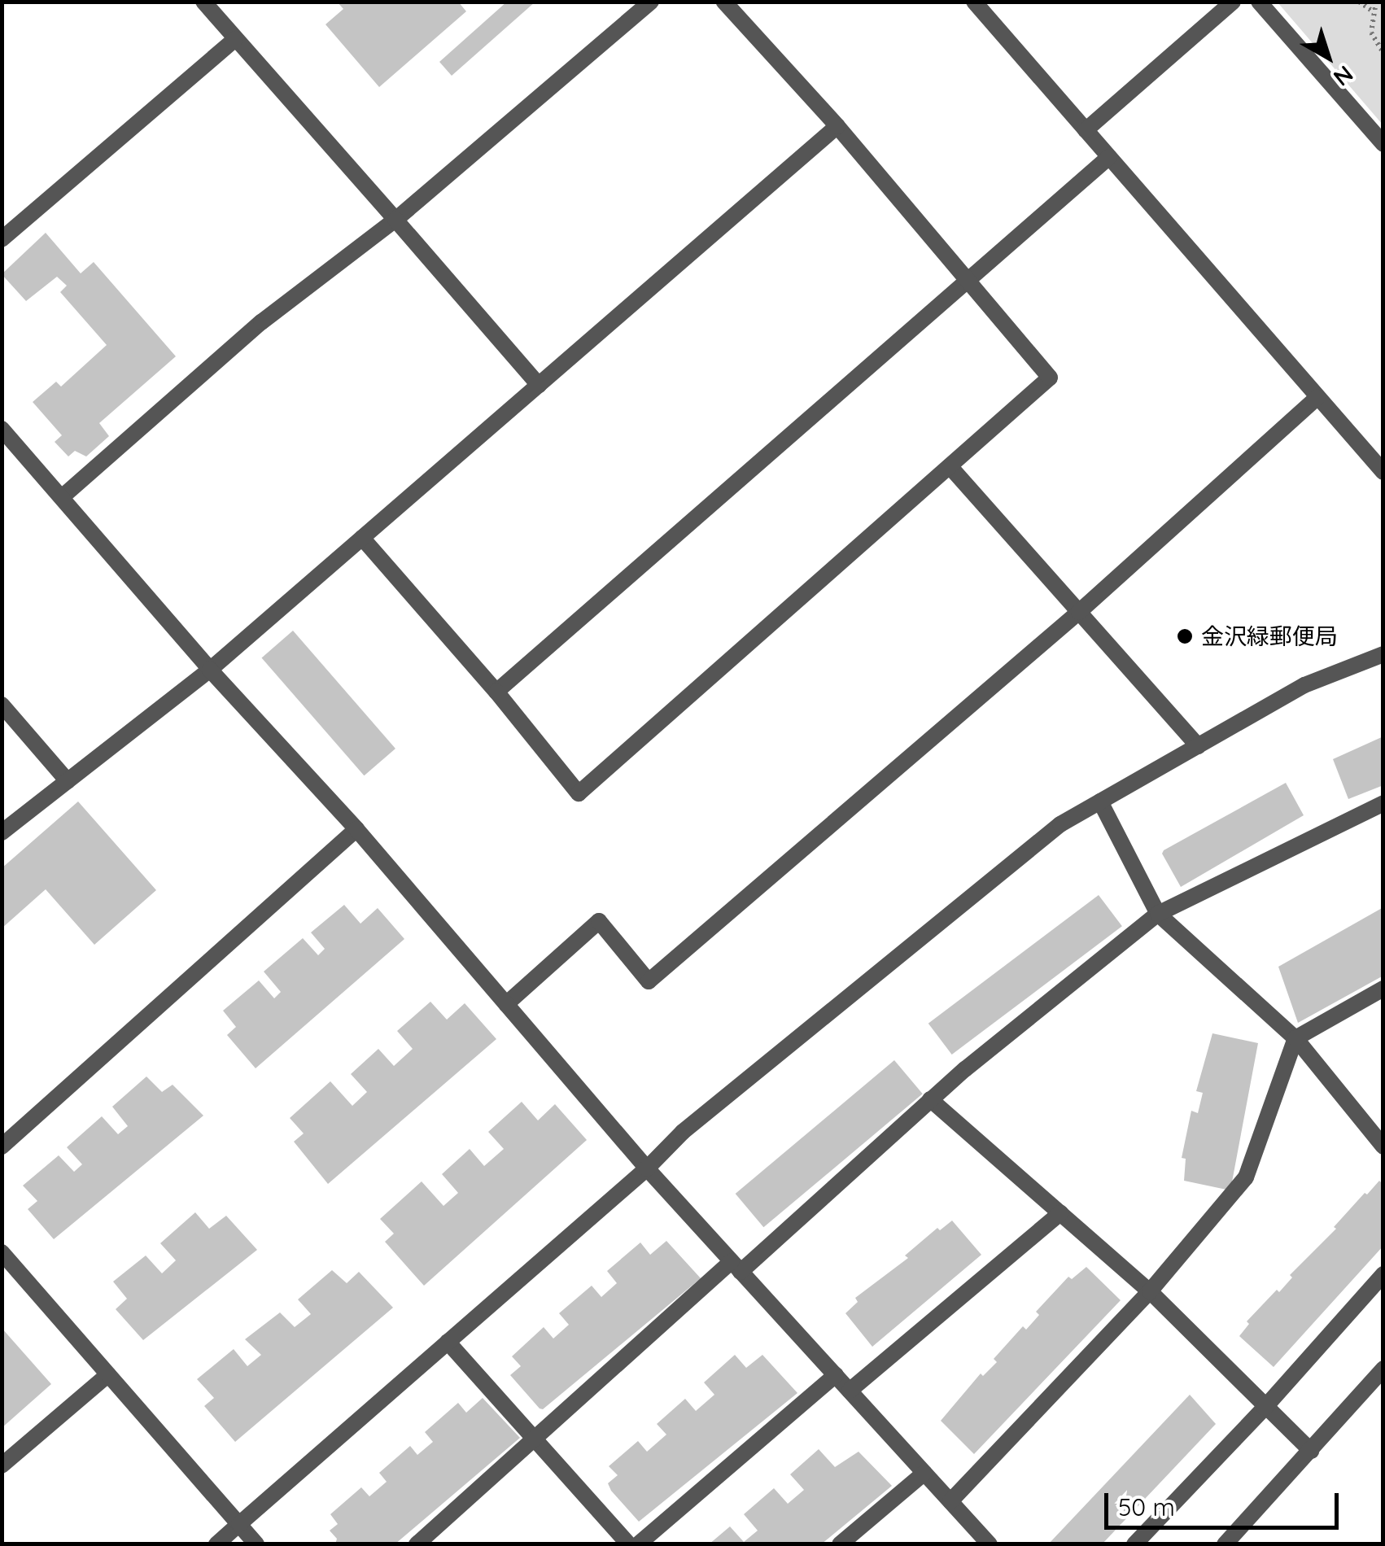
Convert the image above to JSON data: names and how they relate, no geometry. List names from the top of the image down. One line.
{"places":["金沢緑郵便局"],"scale_bar":"50 m","north":"bottom right"}
